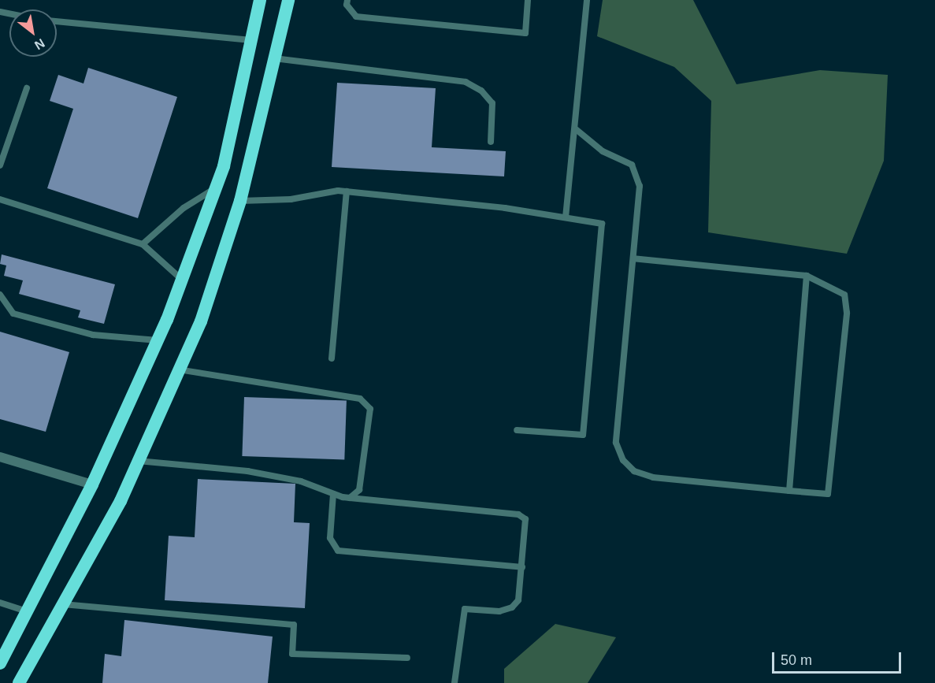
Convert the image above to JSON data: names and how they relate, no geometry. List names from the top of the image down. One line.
{"scale_bar":"50 m","north":"bottom right"}
